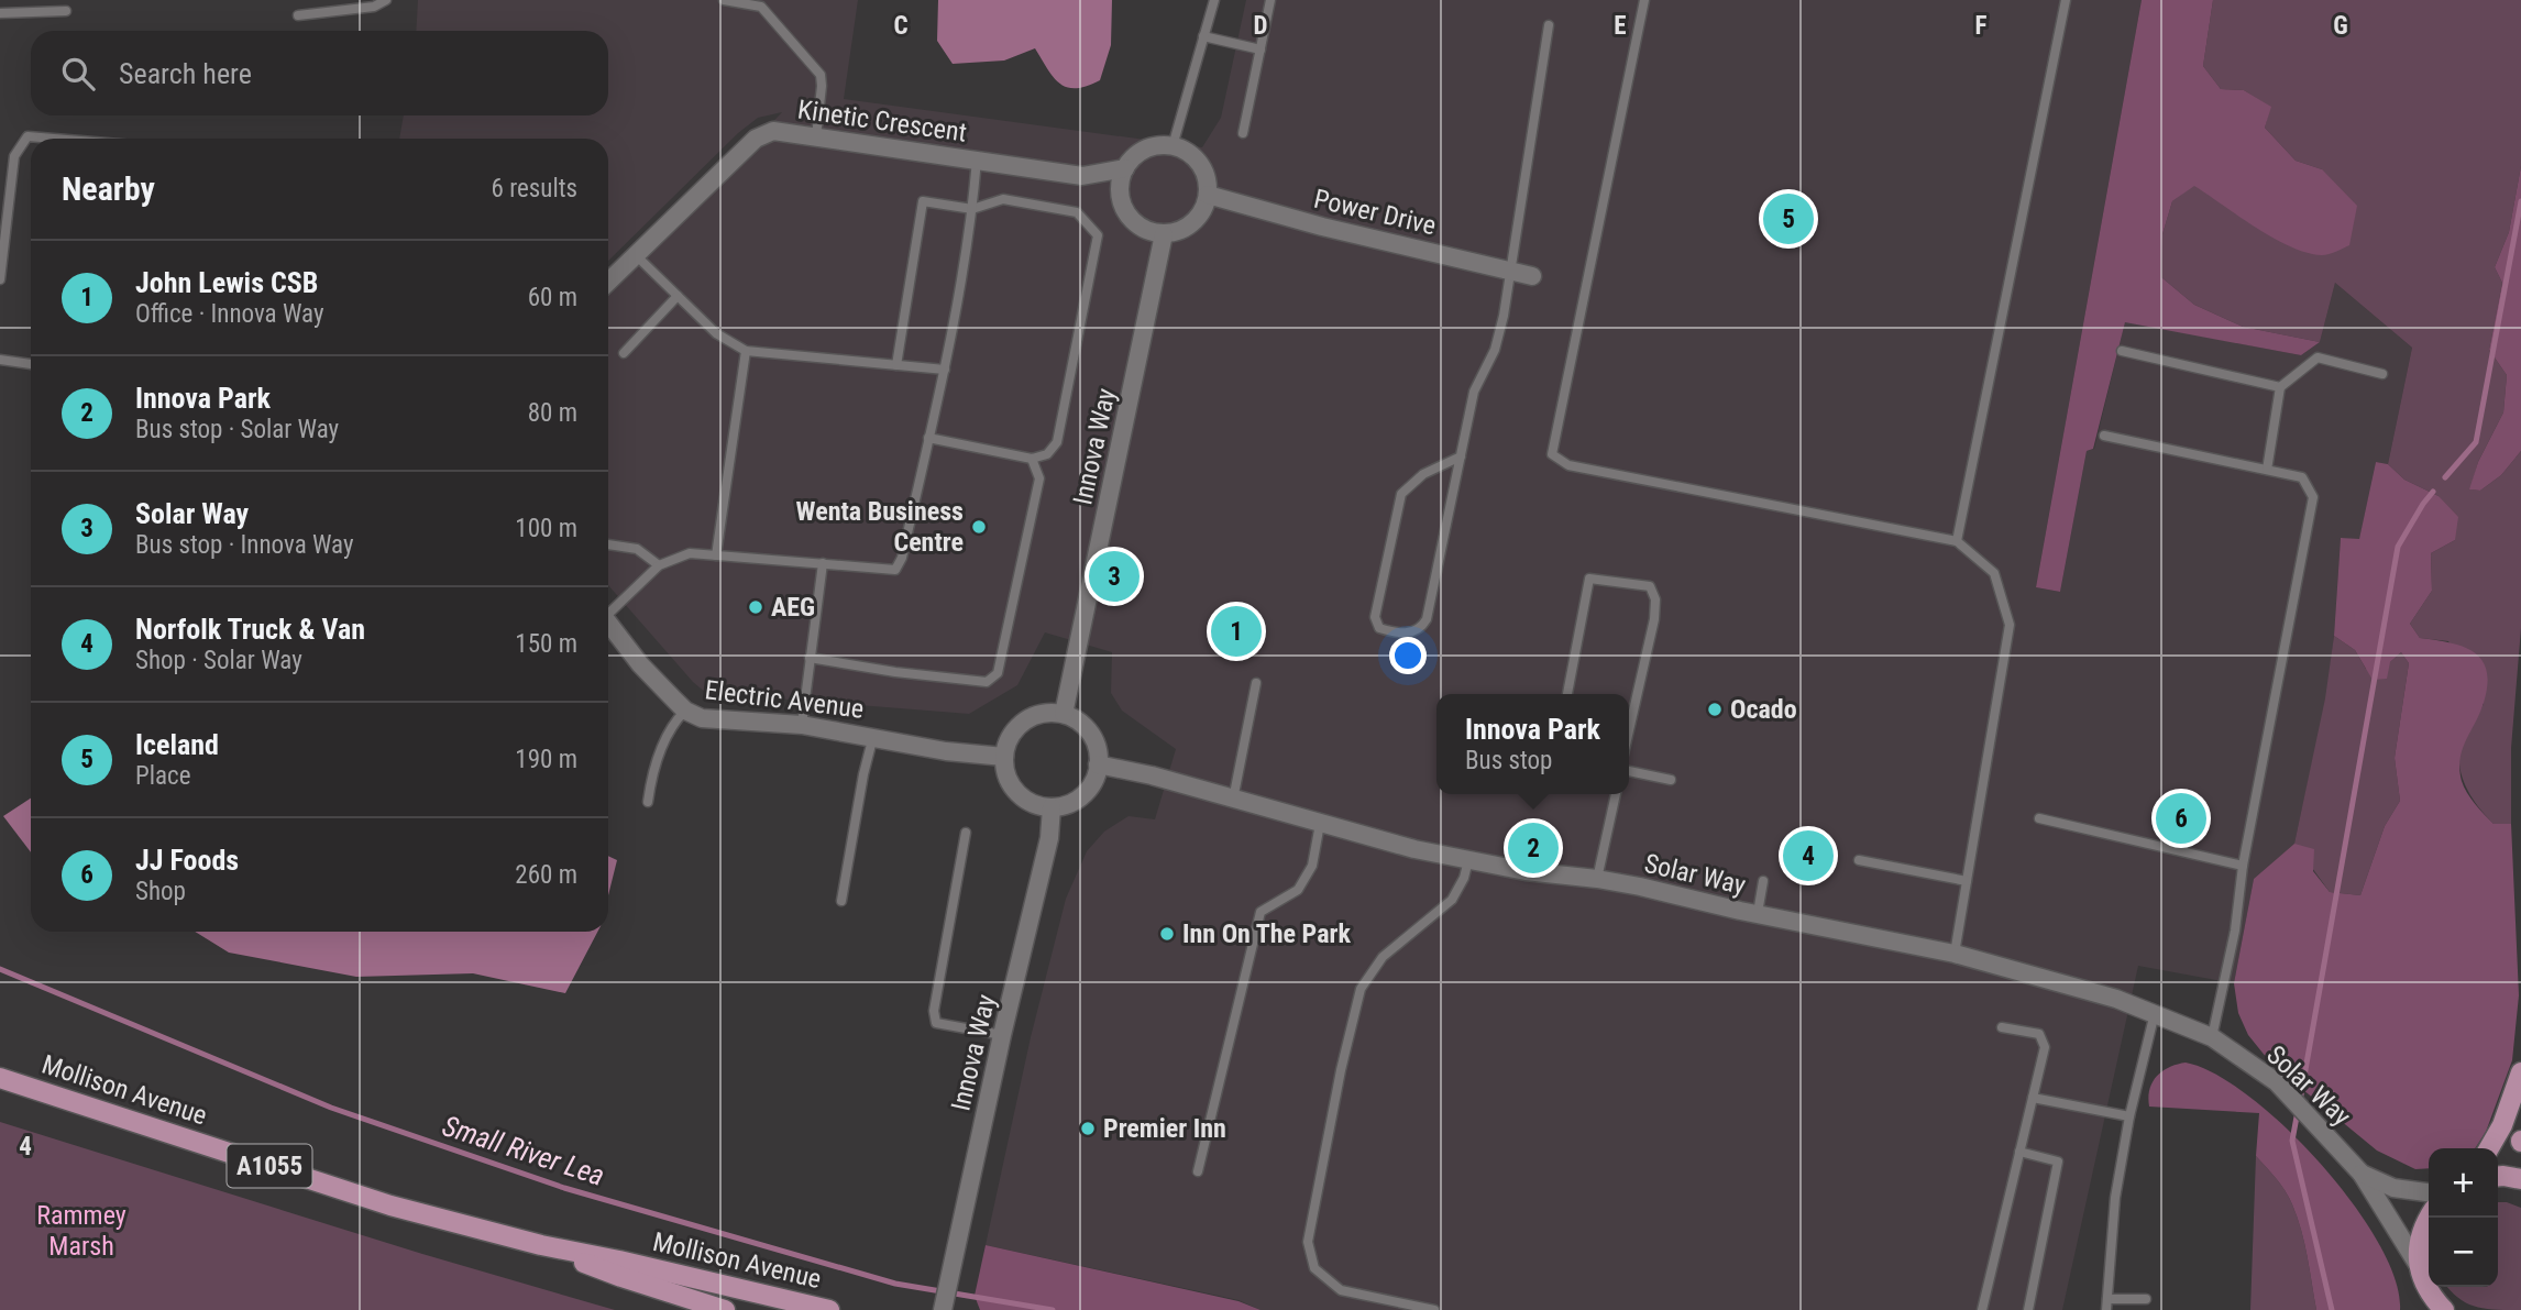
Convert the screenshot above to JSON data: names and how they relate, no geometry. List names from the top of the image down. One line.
{"streets":{"main road":["Mollison Avenue","A1055"],"street":["Kinetic Crescent","Power Drive","Innova Way","Electric Avenue","Solar Way"]},"crossings":[["Kinetic Crescent","Power Drive"],["Kinetic Crescent","Innova Way"],["Power Drive","Innova Way"],["Innova Way","Electric Avenue"],["Innova Way","Solar Way"],["Electric Avenue","Solar Way"]],"water":["Small River Lea"],"parks":["Rammey Marsh"],"places":["Wenta Business Centre","AEG","Ocado","Inn On The Park","Premier Inn"],"page":{"search":"Search here","heading":["Nearby","6 results"],"pins":["5","3","1","6","2","4"],"list":[{"mark":"1","name":"John Lewis CSB","note":"Office · Innova Way","value":"60 m"},{"mark":"2","name":"Innova Park","note":"Bus stop · Solar Way","value":"80 m"},{"mark":"3","name":"Solar Way","note":"Bus stop · Innova Way","value":"100 m"},{"mark":"4","name":"Norfolk Truck & Van","note":"Shop · Solar Way","value":"150 m"},{"mark":"5","name":"Iceland","note":"Place","value":"190 m"},{"mark":"6","name":"JJ Foods","note":"Shop","value":"260 m"}],"popup":["Innova Park","Bus stop"],"map_buttons":["+","−"]},"grid":{"columns":["C","D","E","F","G"],"rows":["4"]}}
